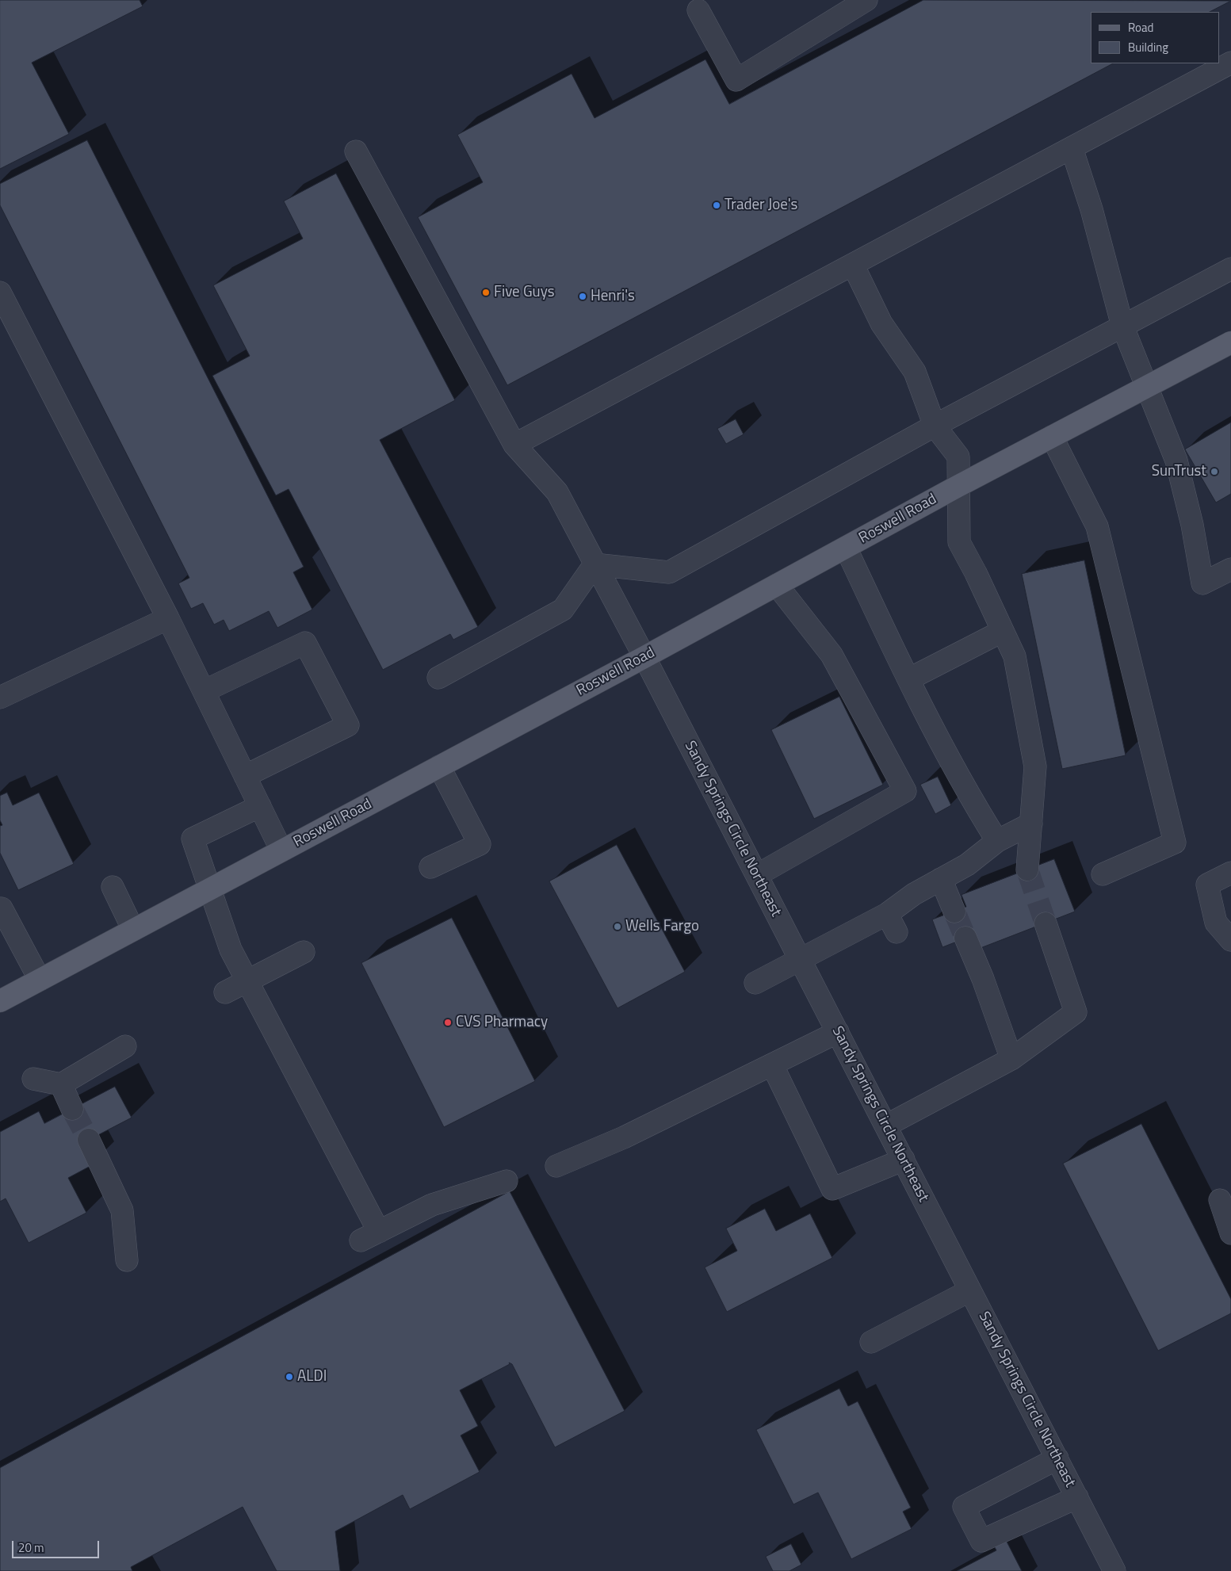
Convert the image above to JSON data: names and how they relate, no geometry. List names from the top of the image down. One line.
{"streets":{"main road":["Roswell Road"],"street":["Sandy Springs Circle Northeast"]},"crossings":[["Roswell Road","Sandy Springs Circle Northeast"]],"places":["Trader Joe's","Five Guys","Henri's","SunTrust","Wells Fargo","CVS Pharmacy","ALDI"],"legend":["Road","Building"],"scale_bar":"20 m"}
